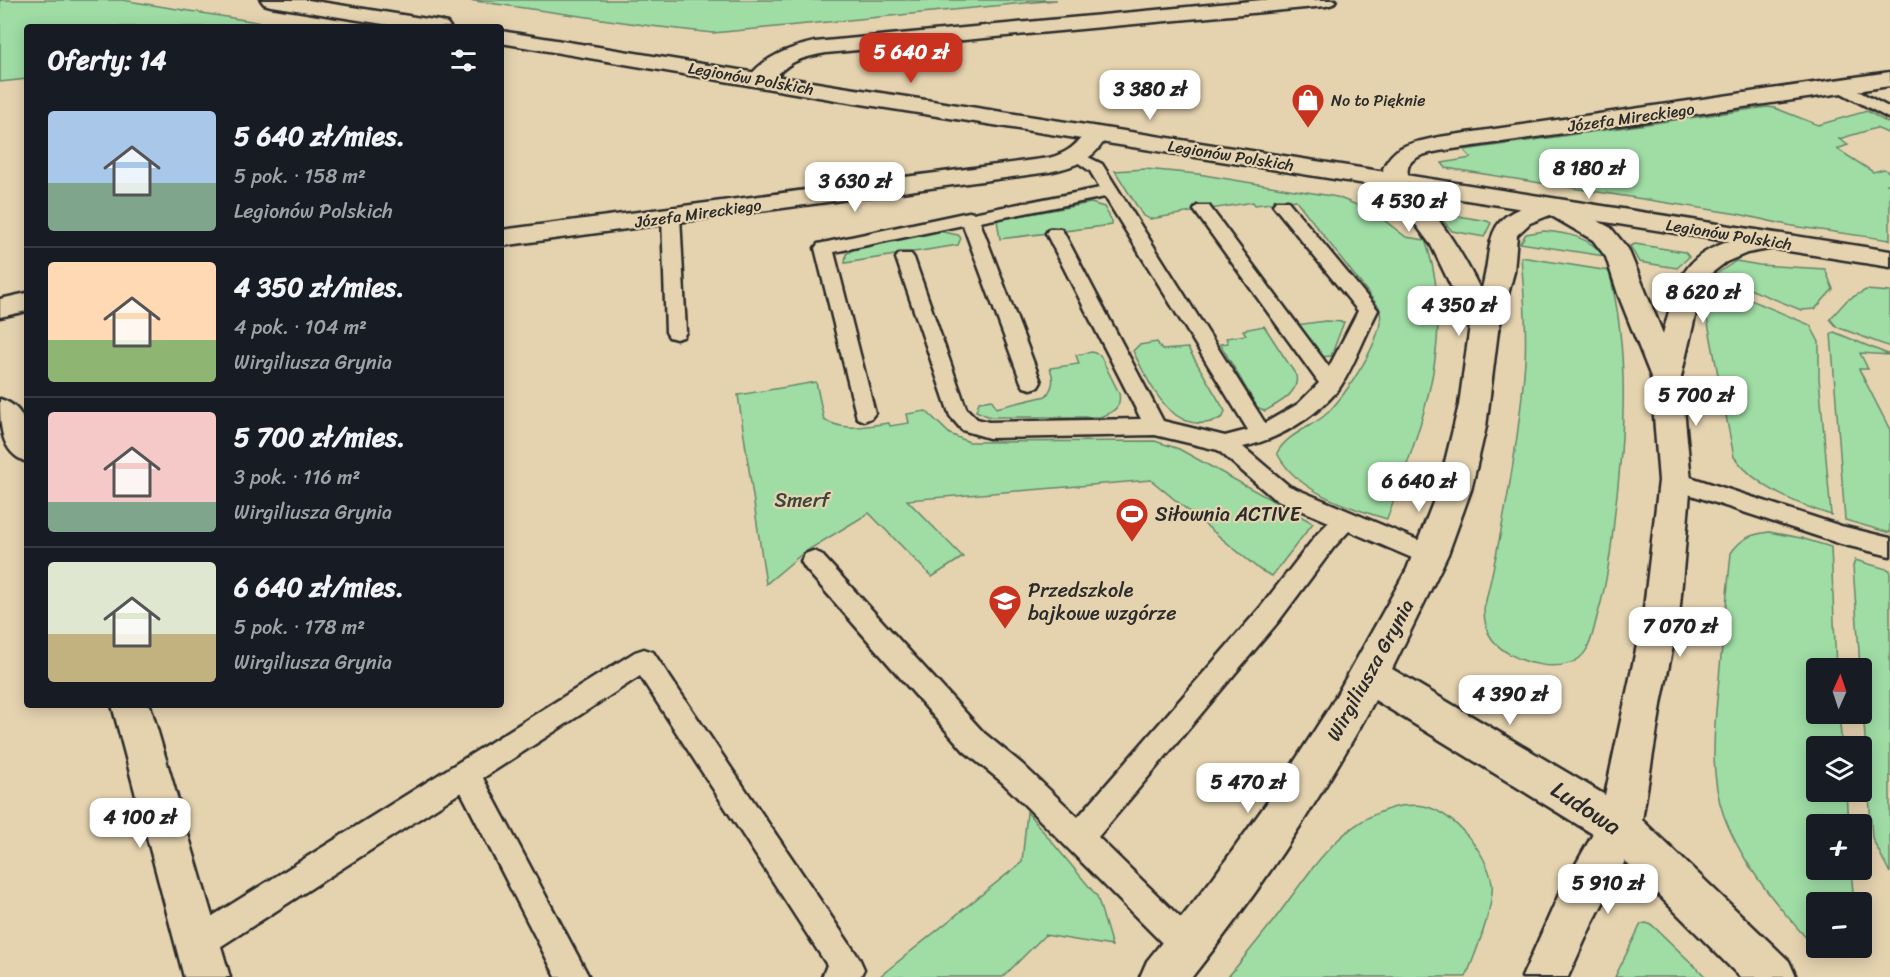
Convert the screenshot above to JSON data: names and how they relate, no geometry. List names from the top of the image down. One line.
{"streets":{"street":["Legionów Polskich","Józefa Mireckiego","Wirgiliusza Grynia","Ludowa"]},"crossings":[["Legionów Polskich","Józefa Mireckiego"],["Legionów Polskich","Wirgiliusza Grynia"],["Wirgiliusza Grynia","Ludowa"]],"parks":["Smerf"],"places":{"shop":["No to Pięknie"],"sports":["Siłownia ACTIVE"],"school or university":["Przedszkole bajkowe wzgórze"]},"north":"top","page":{"heading":"Oferty: 14","price":["5 640 zł","3 380 zł","8 180 zł","3 630 zł","4 530 zł","8 620 zł","4 350 zł","5 700 zł","6 640 zł","7 070 zł","4 390 zł","5 470 zł","4 100 zł","5 910 zł"],"list":[{"name":"5 640 zł/mies.","note":"5 pok. · 158 m² · Legionów Polskich"},{"name":"4 350 zł/mies.","note":"4 pok. · 104 m² · Wirgiliusza Grynia"},{"name":"5 700 zł/mies.","note":"3 pok. · 116 m² · Wirgiliusza Grynia"},{"name":"6 640 zł/mies.","note":"5 pok. · 178 m² · Wirgiliusza Grynia"}],"map_buttons":["+","−"]}}
